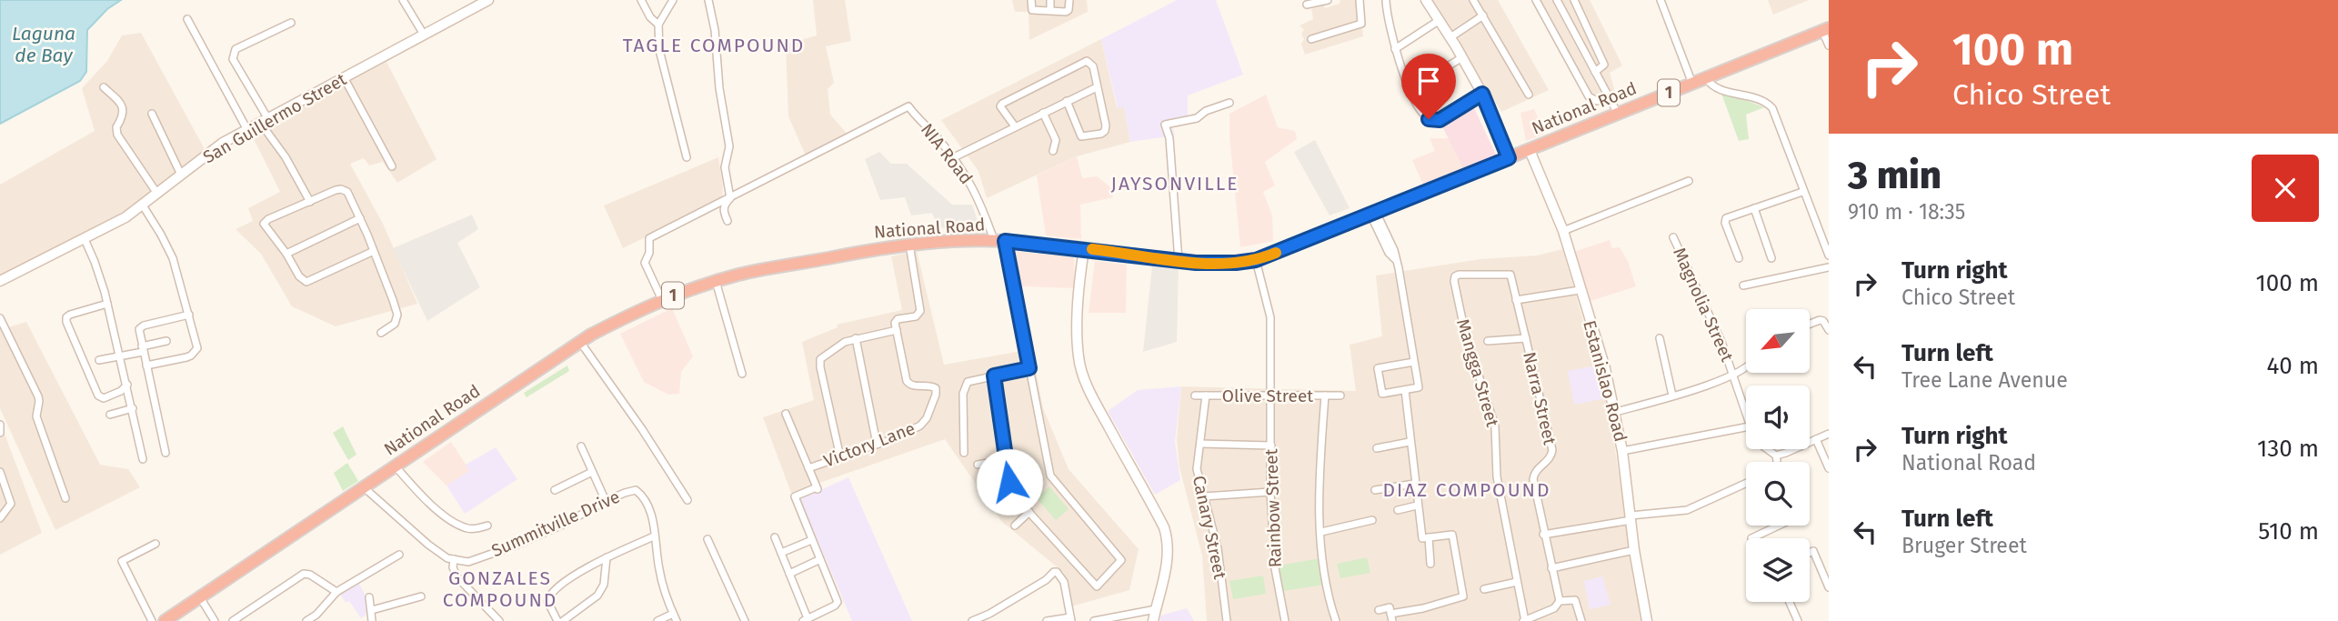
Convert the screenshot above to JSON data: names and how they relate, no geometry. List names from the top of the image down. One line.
{"streets":{"highway":["1","National Road"],"street":["San Guillermo Street","NIA Road","Magnolia Street","Mangga Street","Estanislao Road","Olive Street","Narra Street","Victory Lane","Rainbow Street","Summitville Drive","Canary Street"]},"crossings":[["National Road","NIA Road"],["National Road","Estanislao Road"],["National Road","Rainbow Street"],["Mangga Street","Narra Street"],["Olive Street","Rainbow Street"],["Olive Street","Canary Street"]],"districts":["TAGLE COMPOUND","JAYSONVILLE","DIAZ COMPOUND","GONZALES COMPOUND"],"water":["Laguna de Bay"],"north":"bottom left","page":{"turn":["100 m","Chico Street"],"heading":["3 min","910 m · 18:35"],"list":[{"name":"Turn right","note":"Chico Street","value":"100 m"},{"name":"Turn left","note":"Tree Lane Avenue","value":"40 m"},{"name":"Turn right","note":"National Road","value":"130 m"},{"name":"Turn left","note":"Bruger Street","value":"510 m"}]}}
